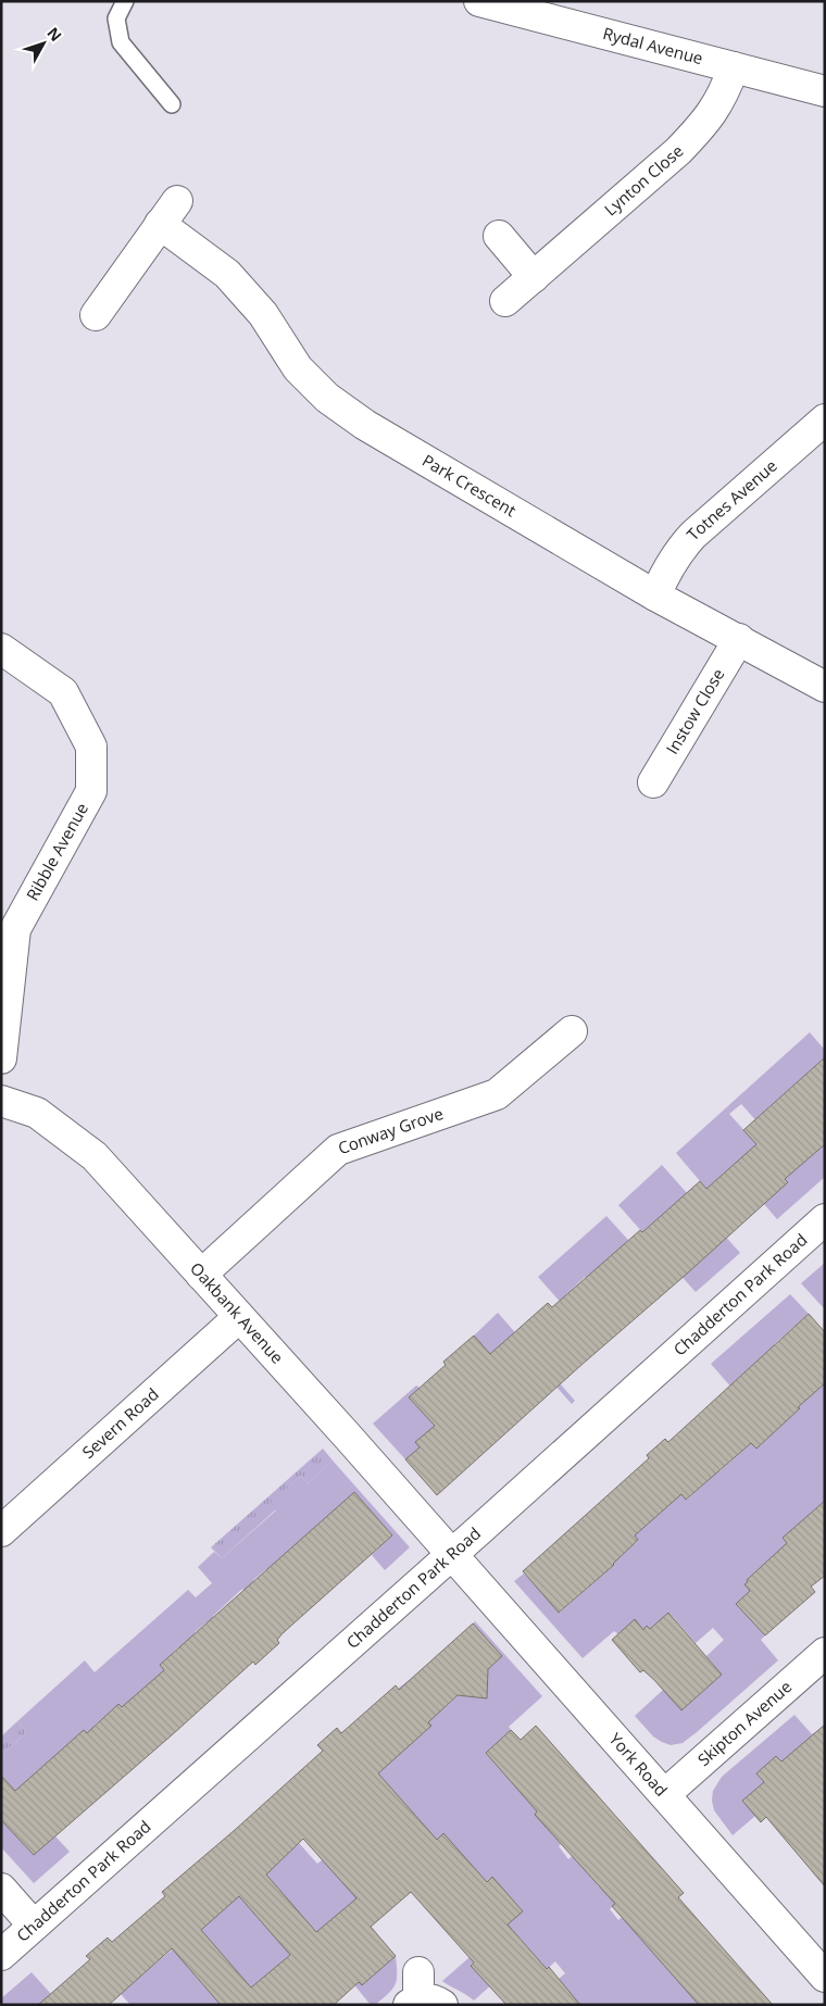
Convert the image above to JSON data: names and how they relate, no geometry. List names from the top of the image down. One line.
{"streets":{"street":["Rydal Avenue","Lynton Close","Park Crescent","Totnes Avenue","Instow Close","Ribble Avenue","Conway Grove","Chadderton Park Road","Oakbank Avenue","Severn Road","Skipton Avenue","York Road"]},"crossings":[["Rydal Avenue","Lynton Close"],["Park Crescent","Totnes Avenue"],["Park Crescent","Instow Close"],["Conway Grove","Oakbank Avenue"],["Chadderton Park Road","Oakbank Avenue"],["Chadderton Park Road","York Road"],["Oakbank Avenue","Severn Road"],["Oakbank Avenue","York Road"],["Skipton Avenue","York Road"]],"north":"top right"}
